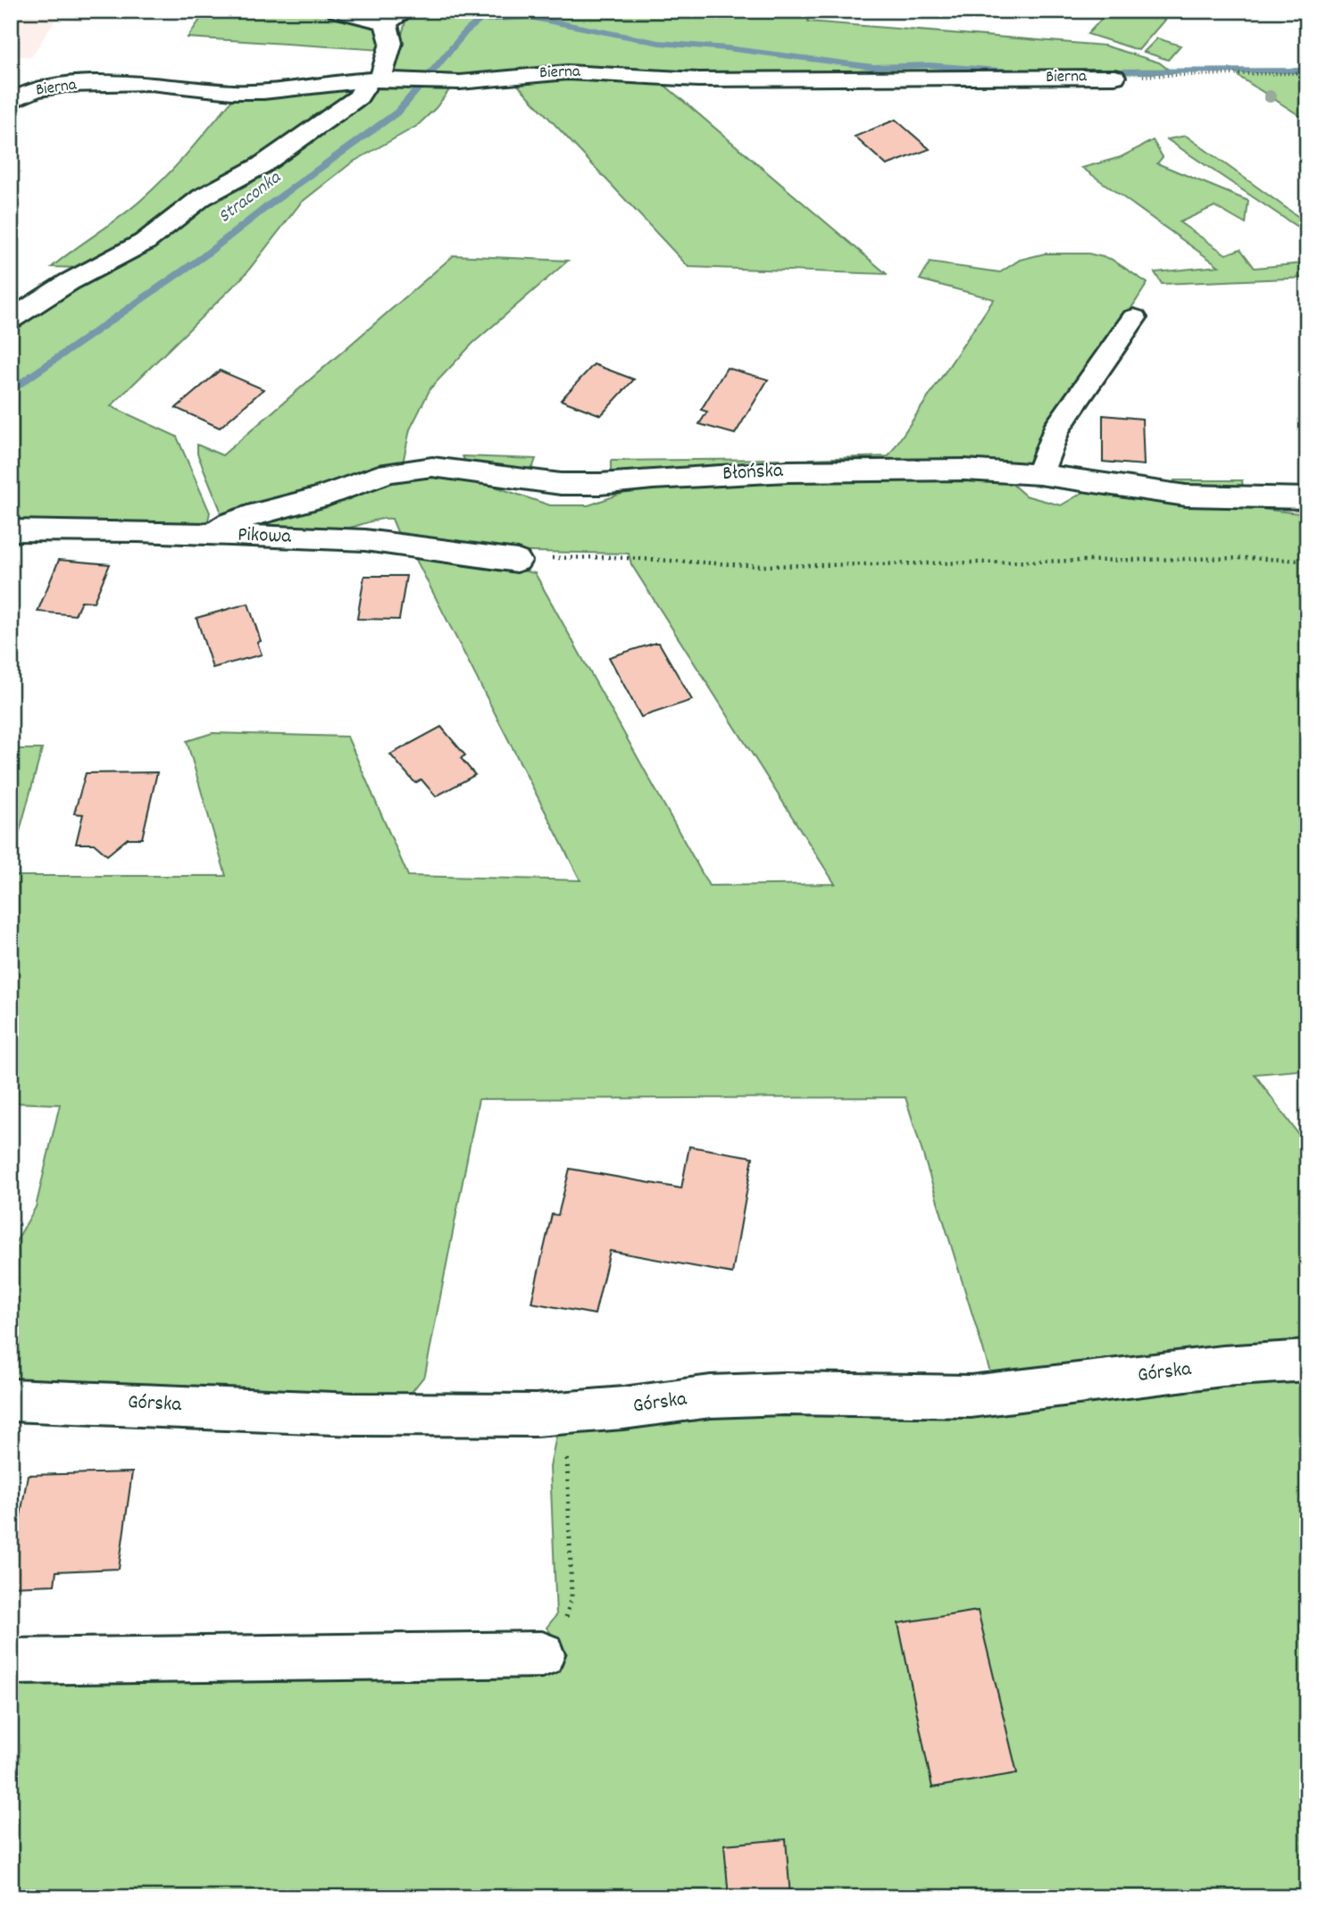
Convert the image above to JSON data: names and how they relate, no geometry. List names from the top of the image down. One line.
{"streets":{"street":["Bierna","Błońska","Pikowa","Górska"]},"crossings":[["Błońska","Pikowa"]],"water":["Straconka"]}
